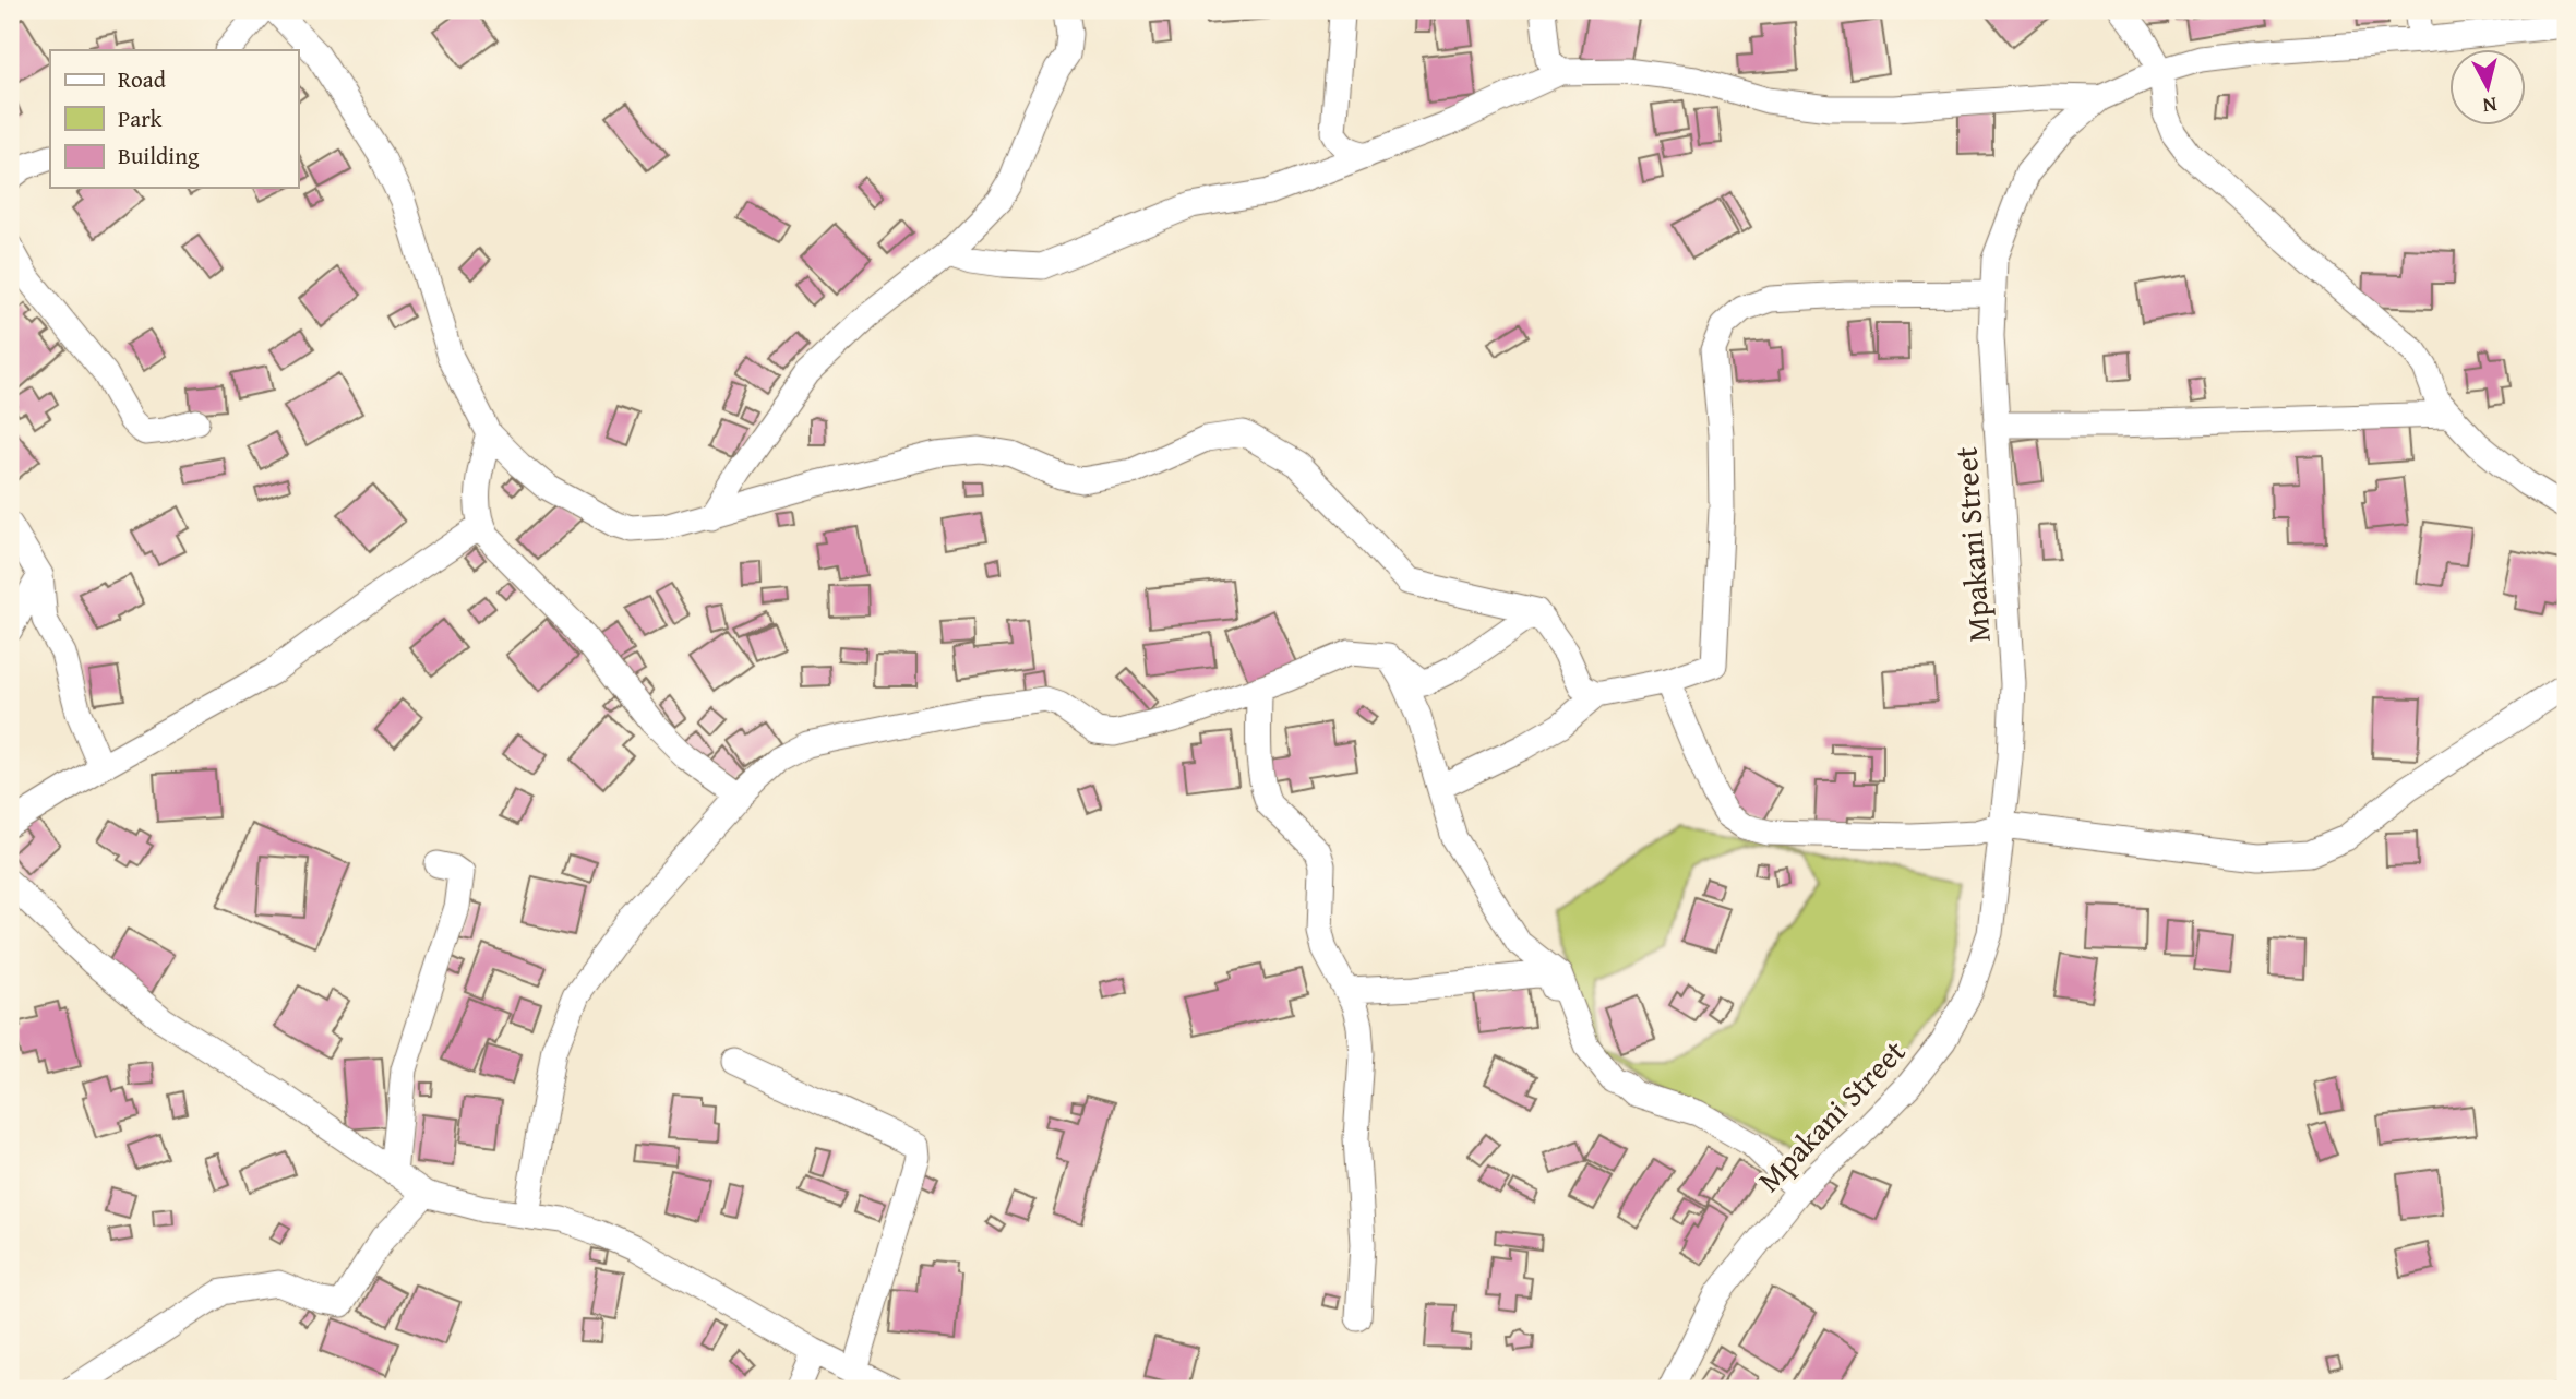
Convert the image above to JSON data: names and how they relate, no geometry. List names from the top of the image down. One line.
{"streets":{"street":["Mpakani Street"]},"legend":["Road","Park","Building"],"north":"bottom"}
